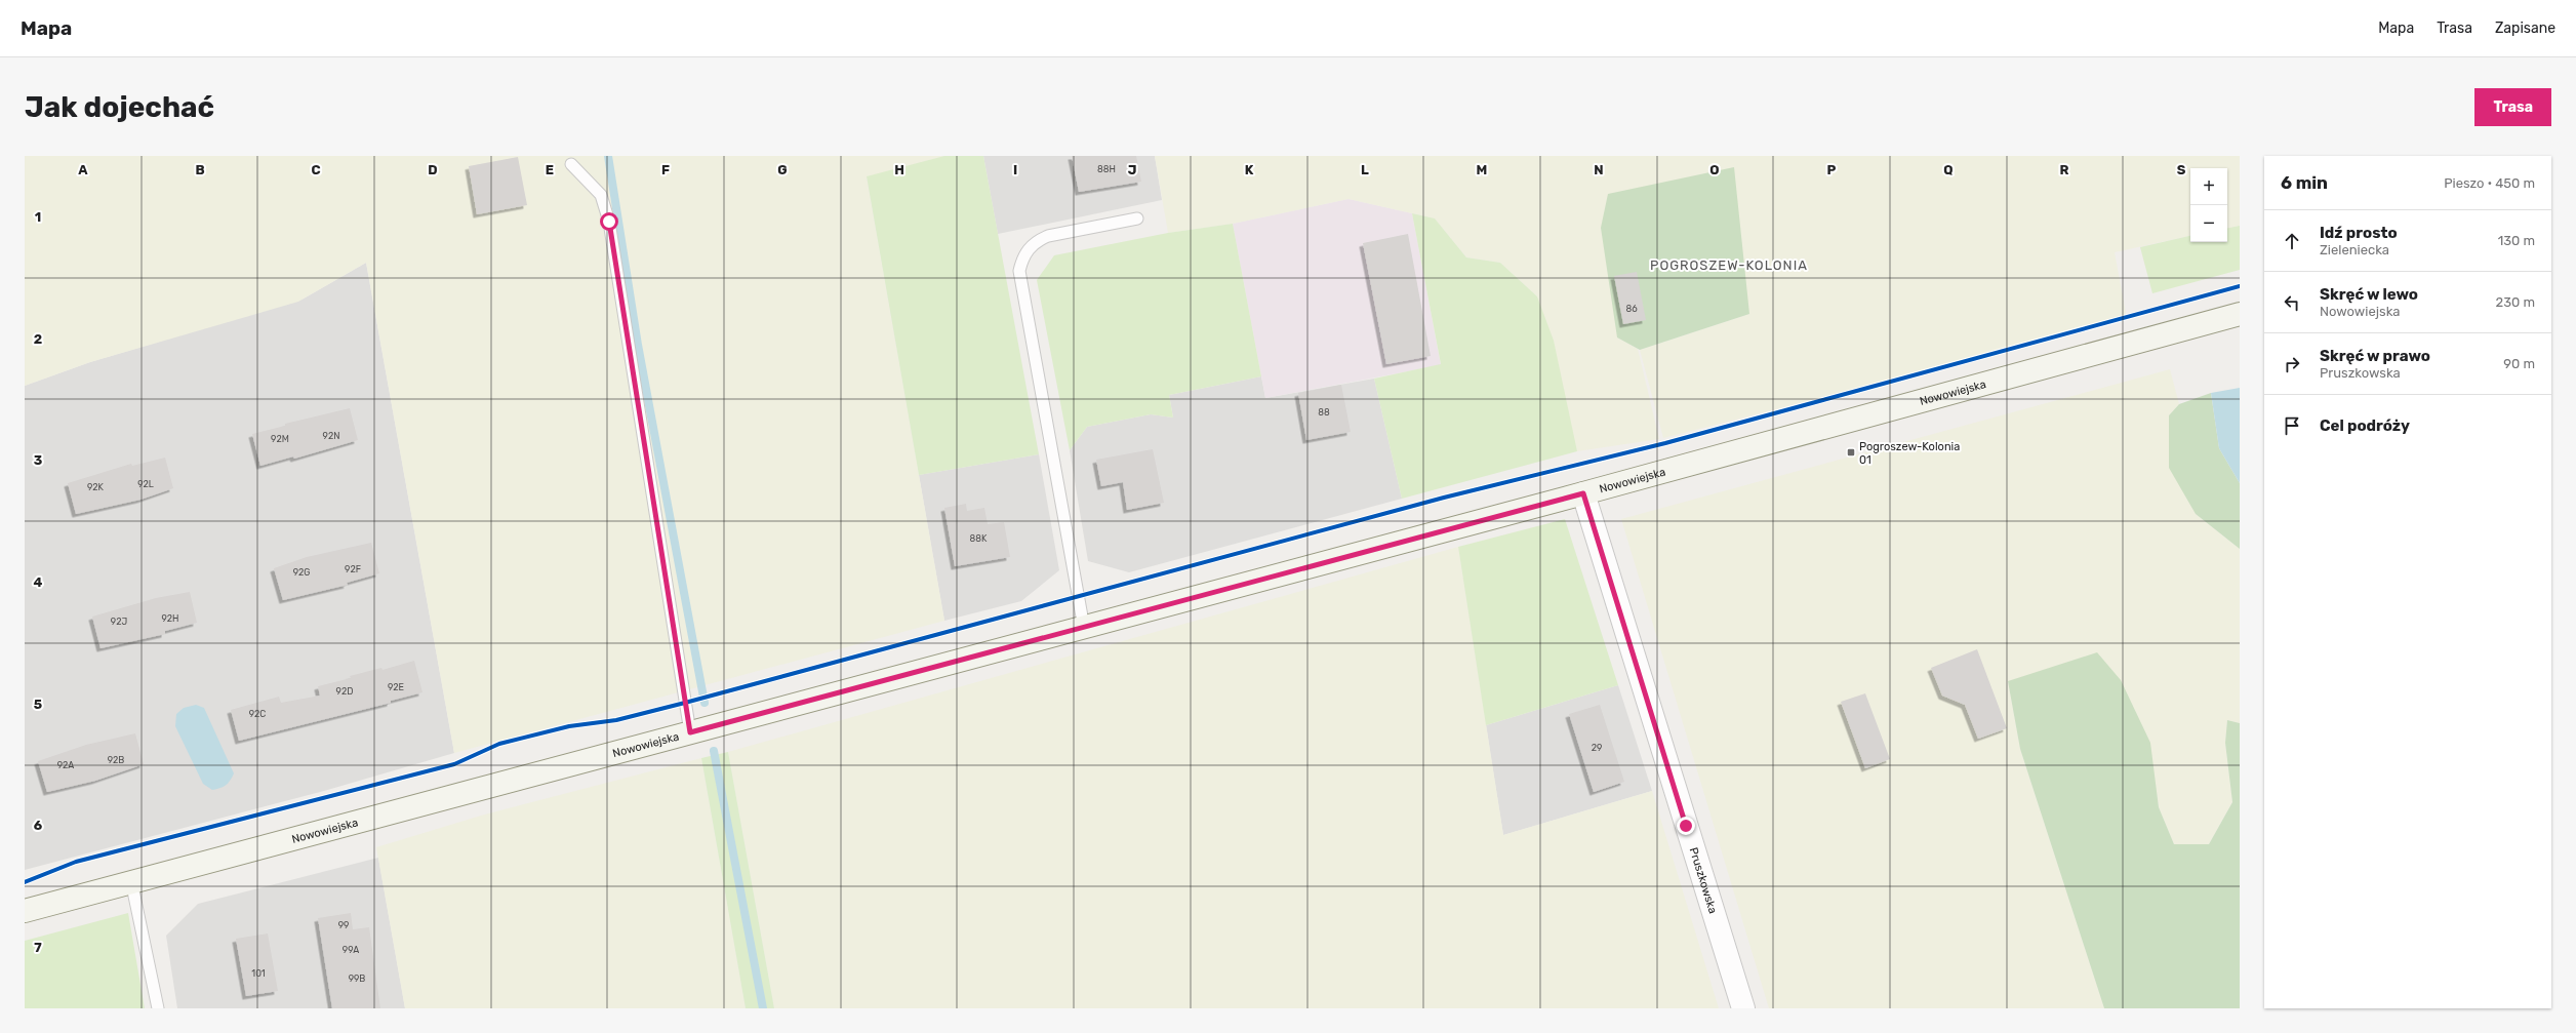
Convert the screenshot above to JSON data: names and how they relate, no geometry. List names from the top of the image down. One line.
{"streets":{"street":["Nowowiejska","Pruszkowska"]},"crossings":[["Nowowiejska","Pruszkowska"]],"districts":["POGROSZEW-KOLONIA"],"places":{"transit":["Pogroszew-Kolonia 01"]},"house_numbers":["88H","86","88","92N","92M","92L","92K","88K","92F","92G","92H","92J","92E","92D","92C","29","92B","92A","99","99A","101","99B"],"page":{"header":"Mapa","nav":["Mapa","Trasa","Zapisane"],"buttons":"Trasa","title":"Jak dojechać","heading":["6 min","Pieszo · 450 m"],"map_buttons":["+","−"],"list":[["Idź prosto","Zieleniecka","130 m"],["Skręć w lewo","Nowowiejska","230 m"],["Skręć w prawo","Pruszkowska","90 m"],"Cel podróży"]},"grid":{"columns":["A","B","C","D","E","F","G","H","I","J","K","L","M","N","O","P","Q","R","S"],"rows":["1","2","3","4","5","6","7"]}}
